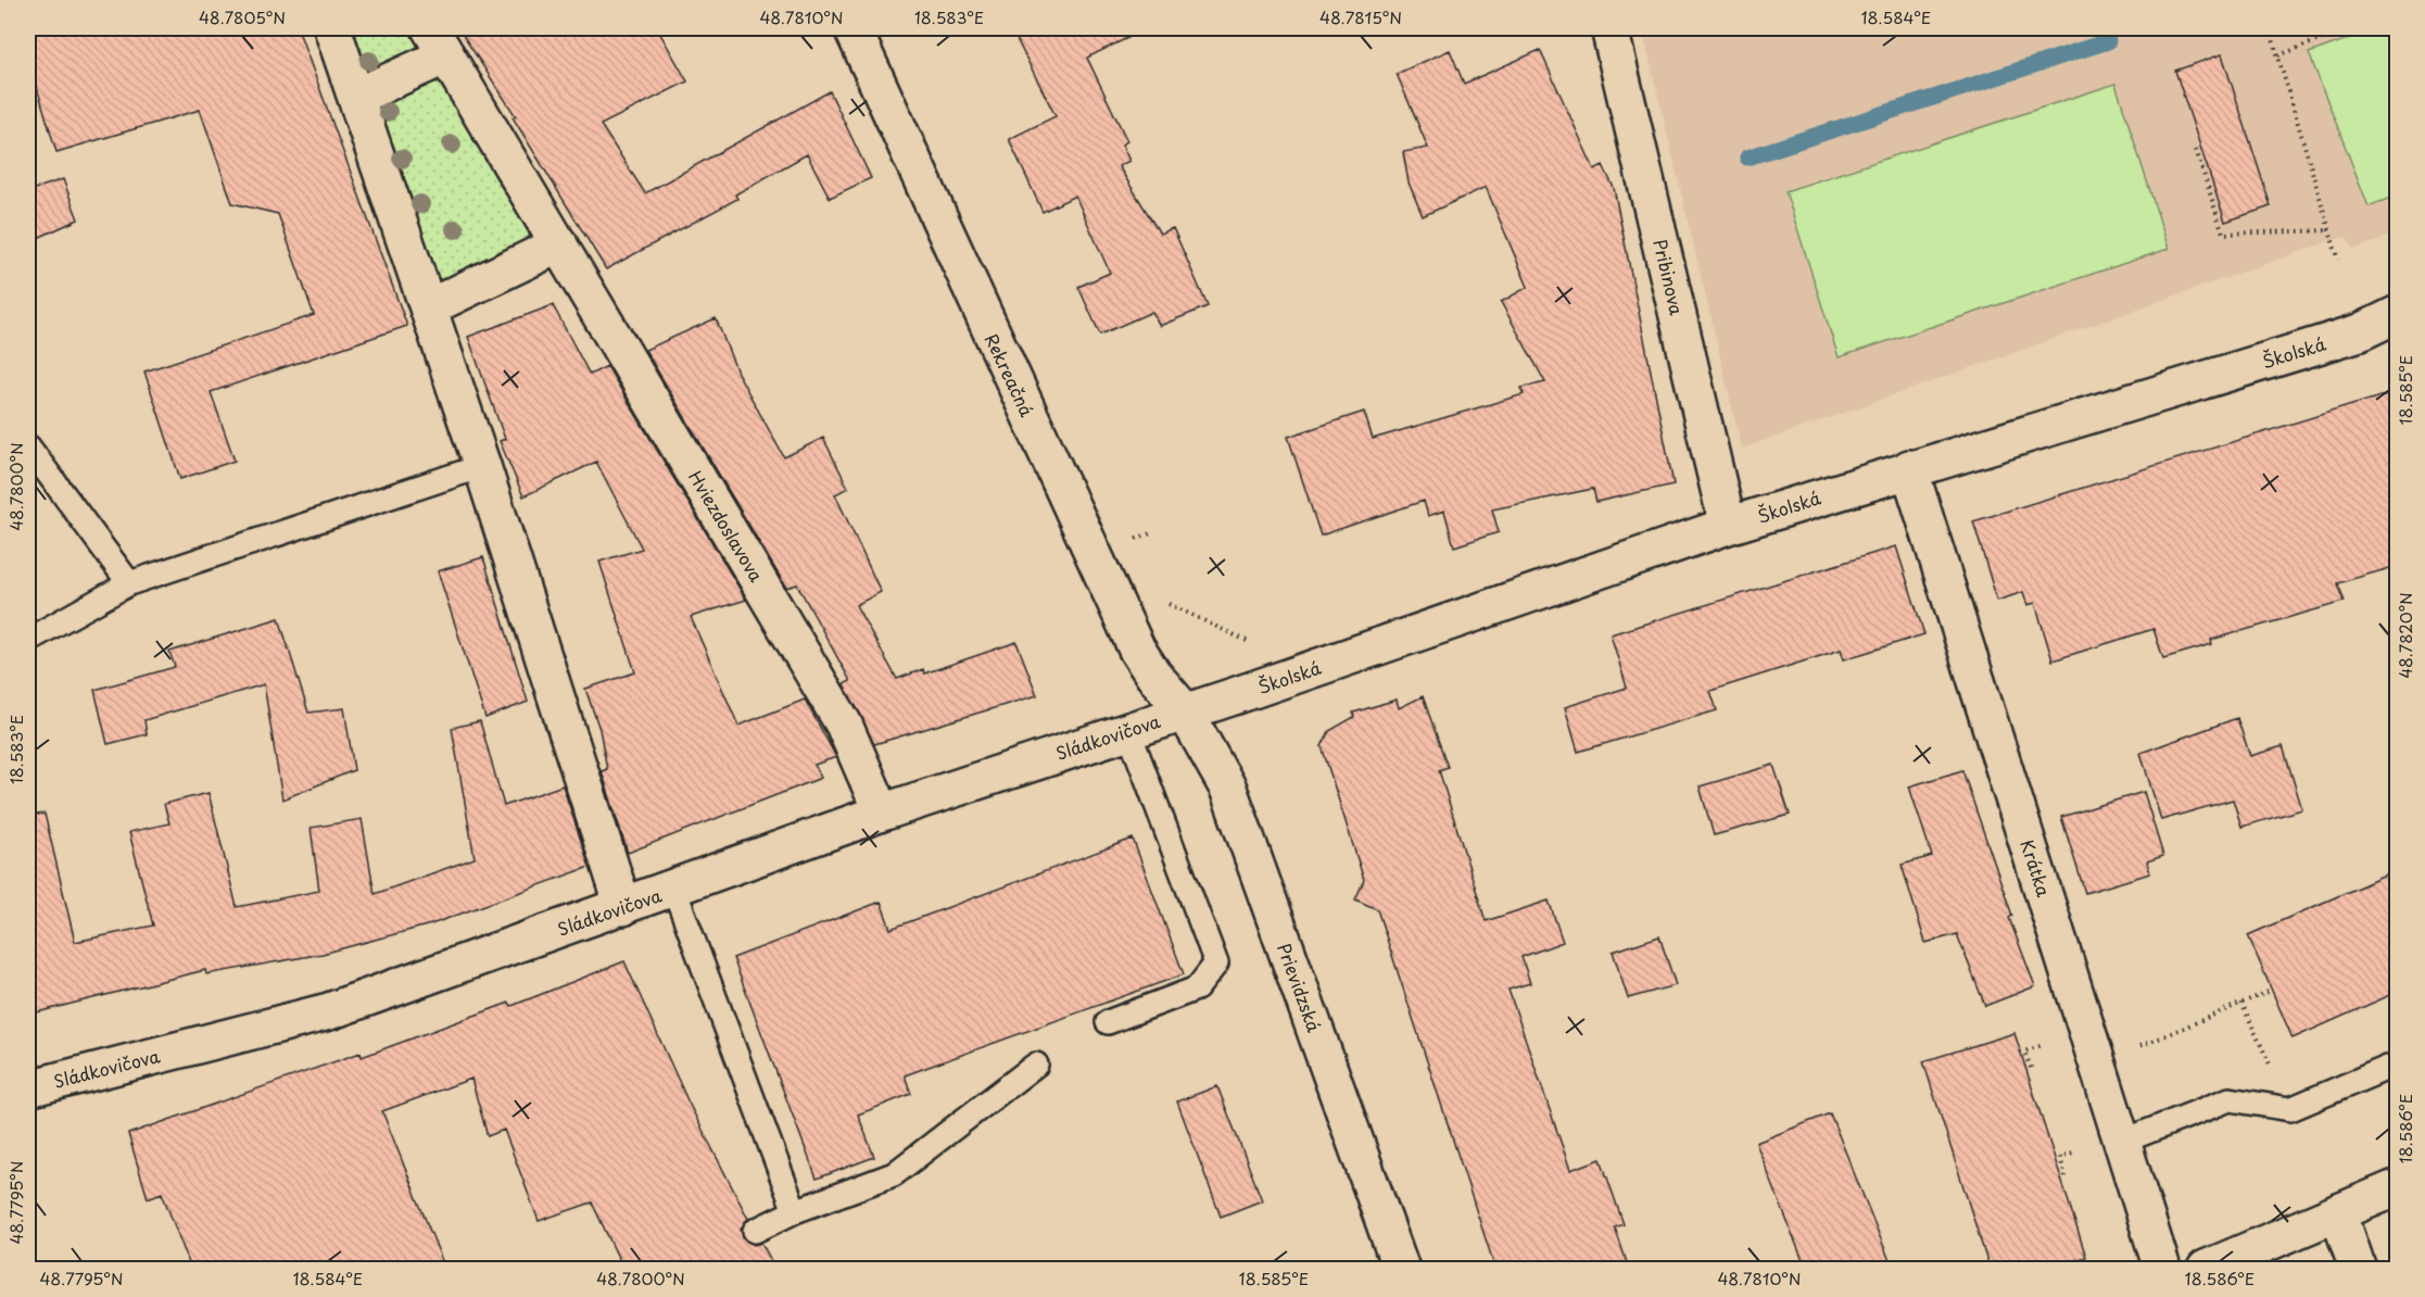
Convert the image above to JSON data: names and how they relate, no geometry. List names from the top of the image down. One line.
{"streets":{"street":["Pribinova","Školská","Rekreačná","Hviezdoslavova","Sládkovičova","Krátka","Prievidzská"]},"crossings":[["Pribinova","Školská"],["Školská","Rekreačná"],["Školská","Sládkovičova"],["Školská","Krátka"],["Školská","Prievidzská"],["Rekreačná","Sládkovičova"],["Rekreačná","Prievidzská"],["Hviezdoslavova","Sládkovičova"],["Sládkovičova","Prievidzská"]],"coordinates":["48.7805°N","48.7810°N","18.583°E","48.7815°N","18.584°E","18.585°E","48.7800°N","48.7820°N","18.586°E","48.7795°N"]}
